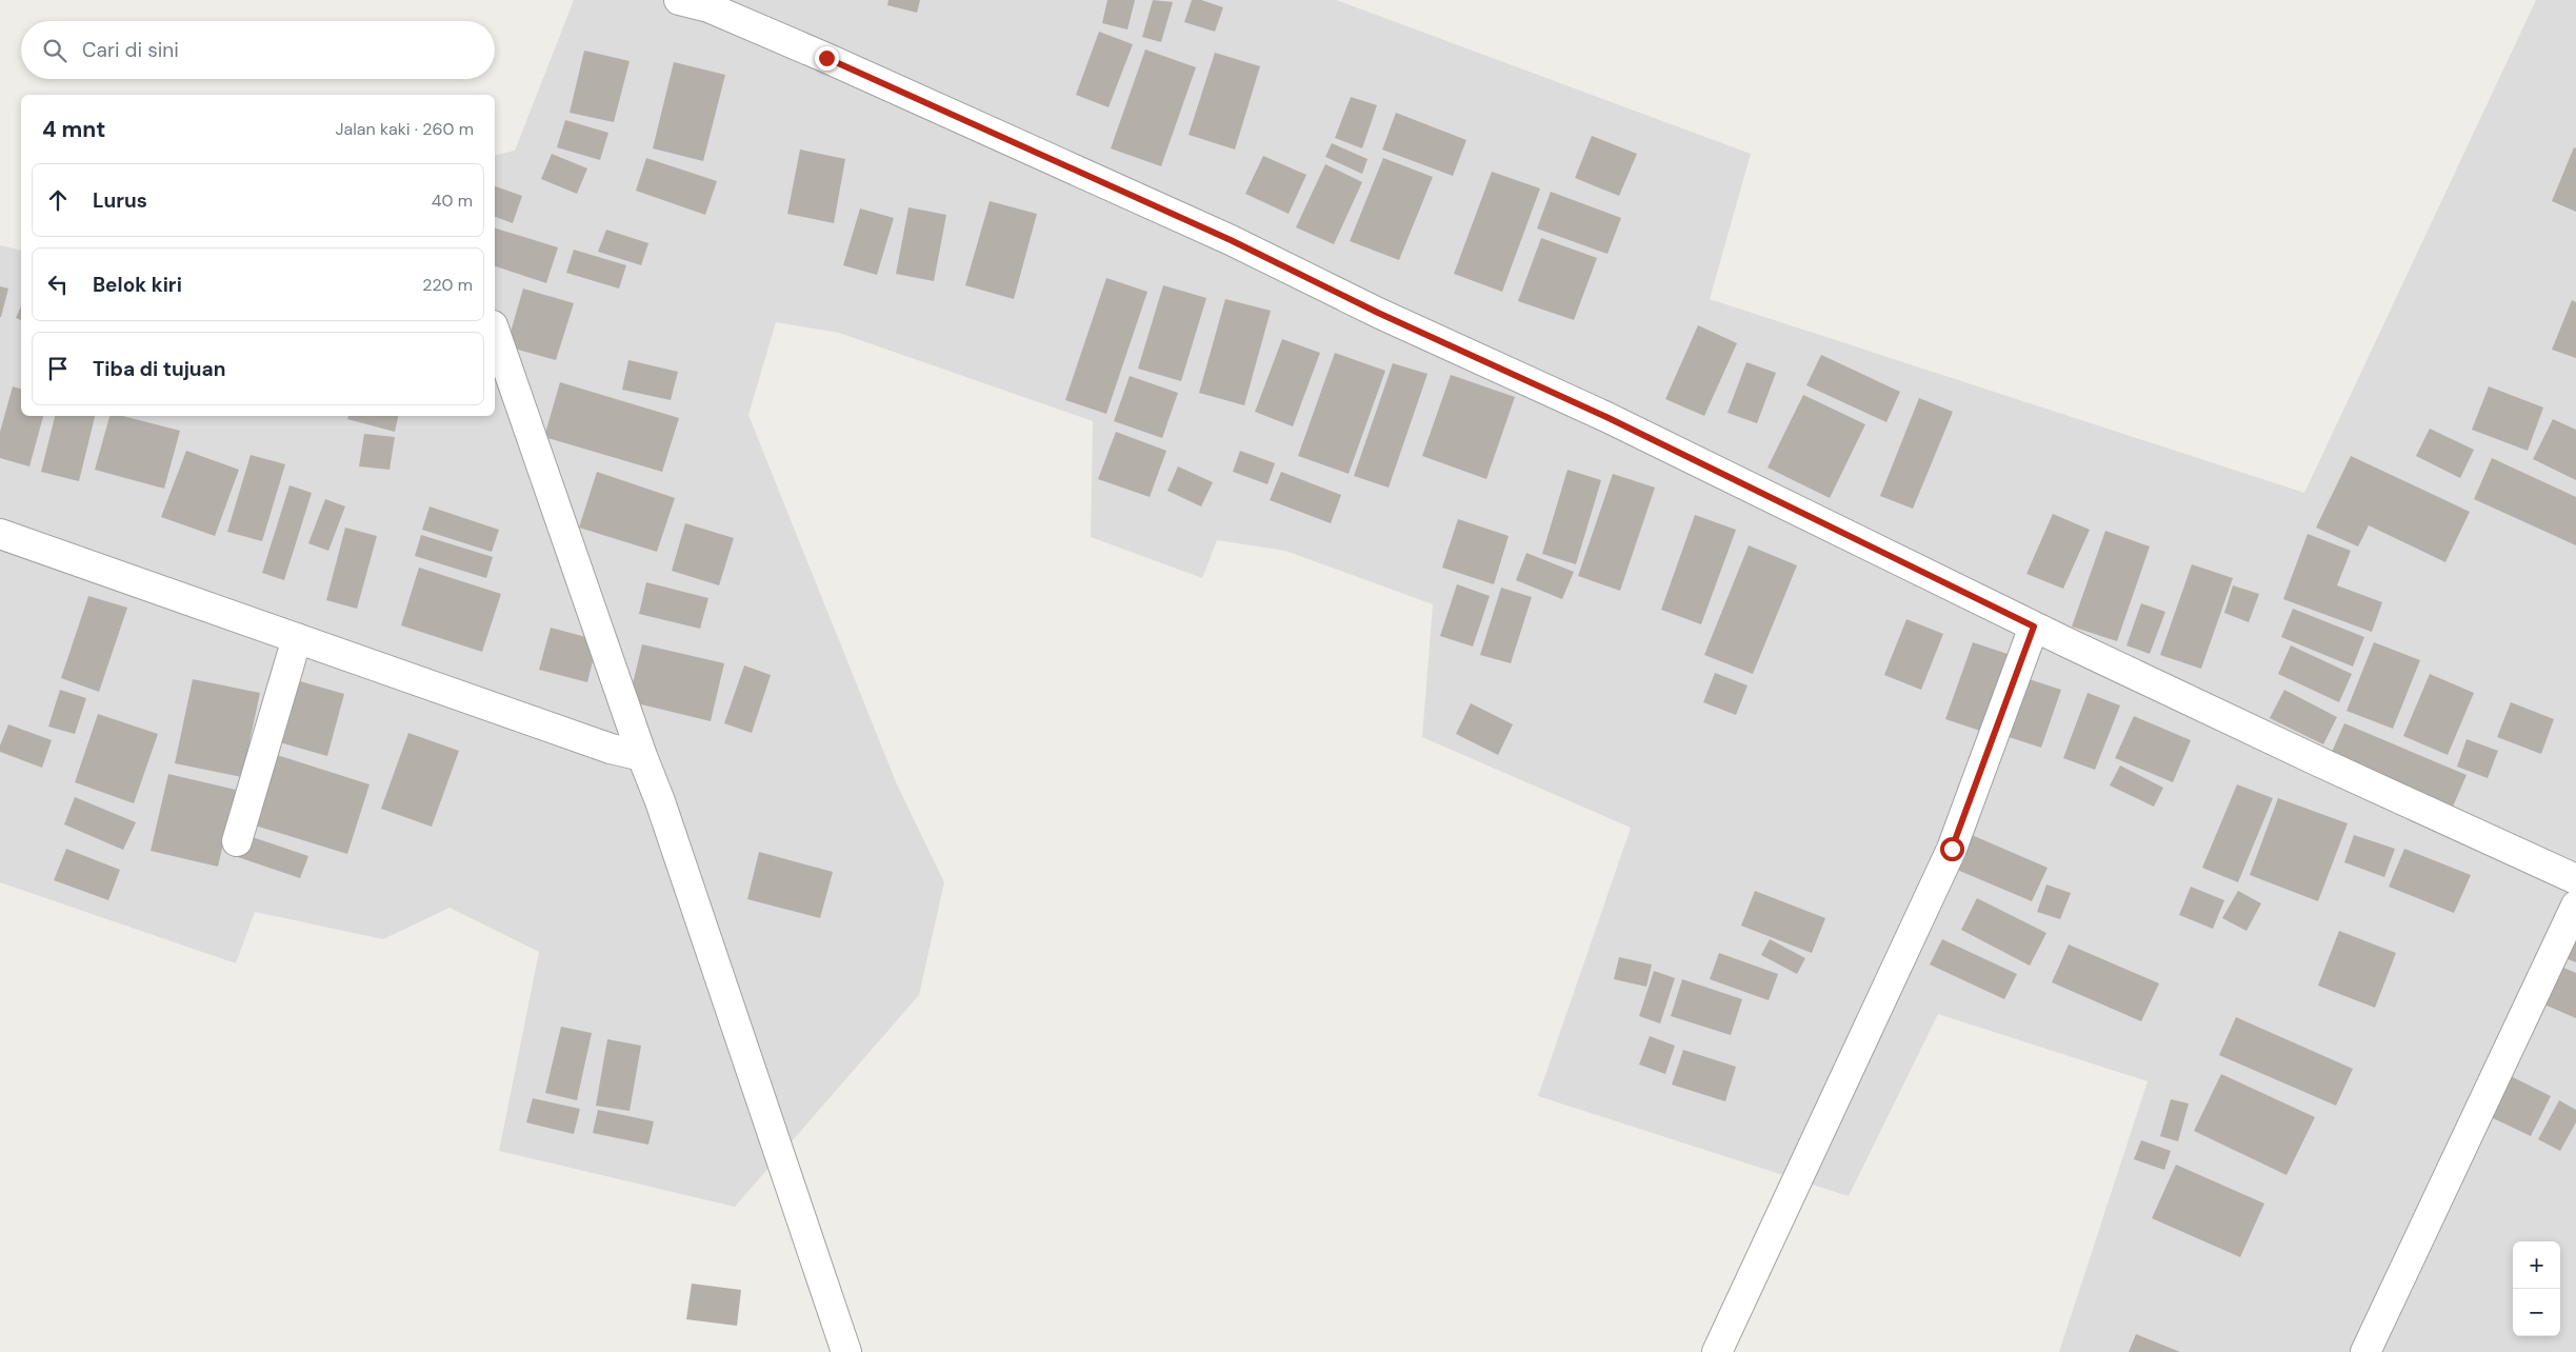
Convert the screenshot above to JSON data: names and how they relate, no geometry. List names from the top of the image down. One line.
{"page":{"search":"Cari di sini","heading":["4 mnt","Jalan kaki · 260 m"],"list":[["Lurus","40 m"],["Belok kiri","220 m"],"Tiba di tujuan"],"map_buttons":["+","−"]}}
